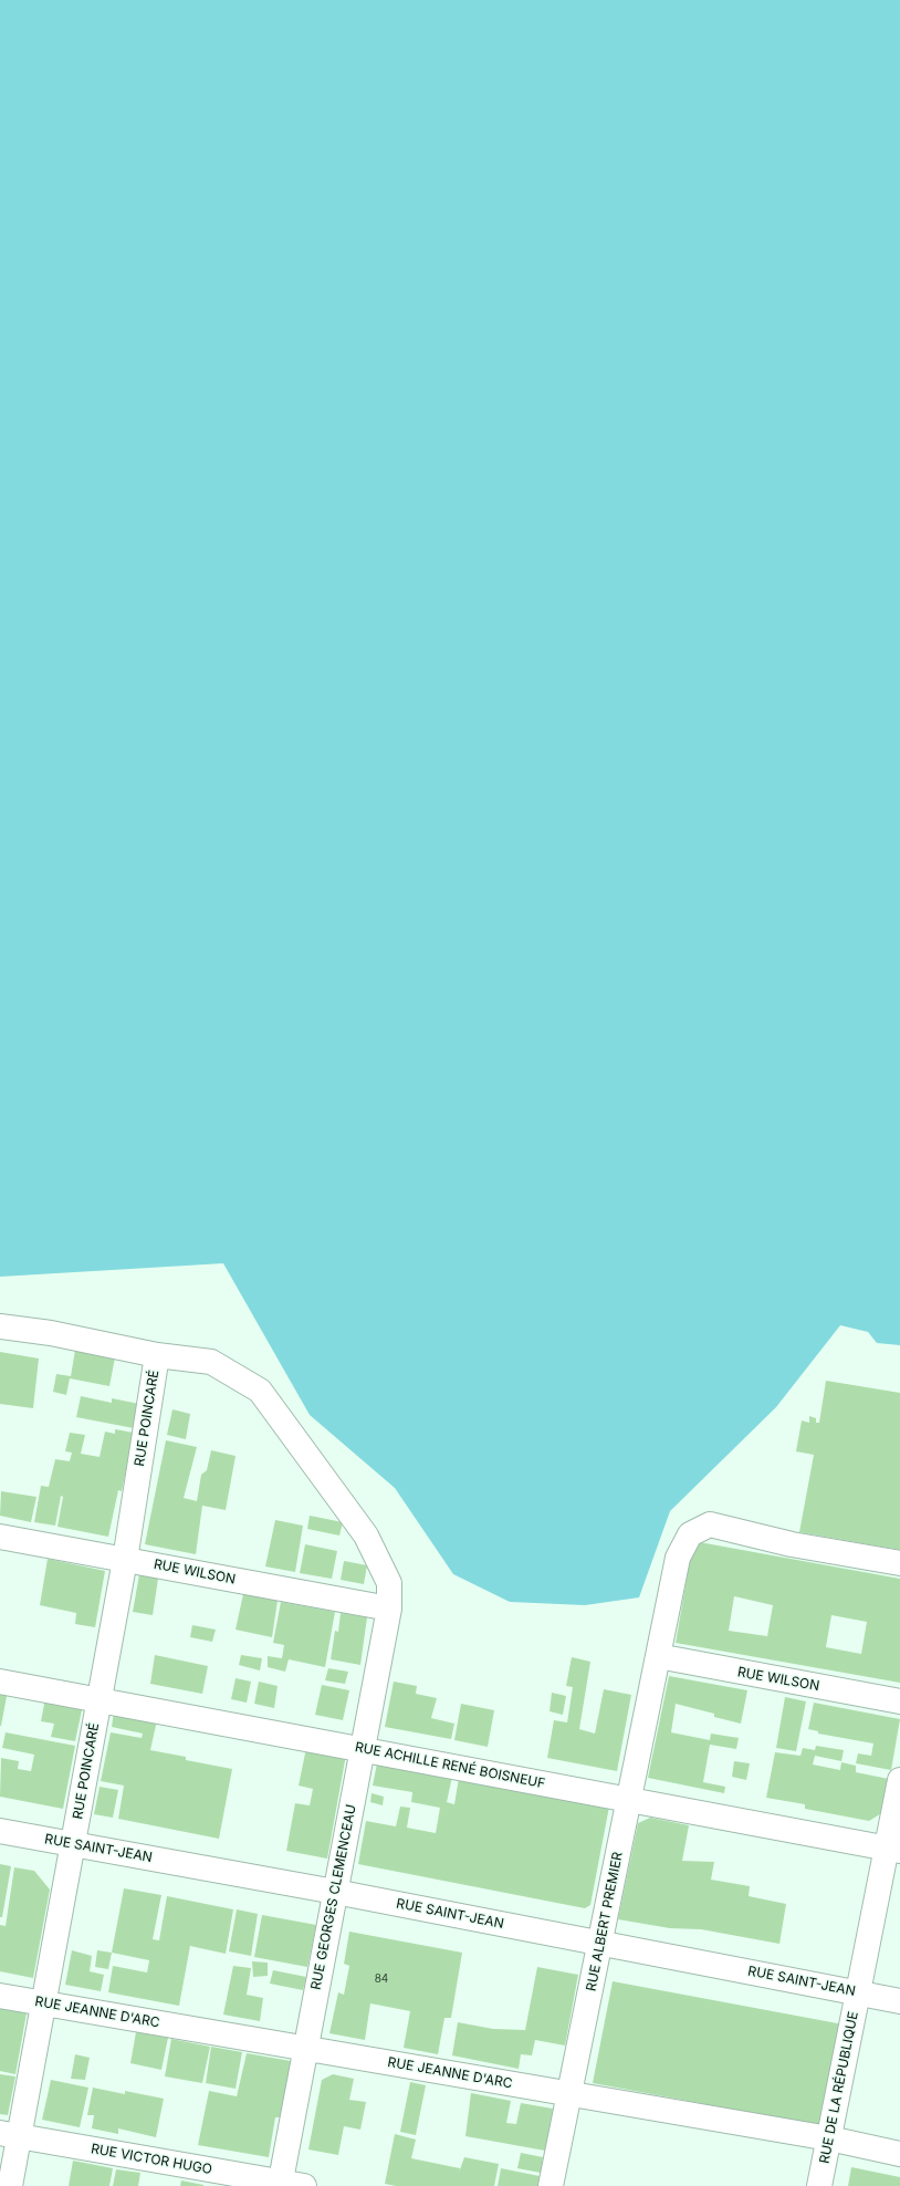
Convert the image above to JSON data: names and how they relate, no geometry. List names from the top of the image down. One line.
{"streets":{"street":["RUE POINCARÉ","RUE WILSON","RUE ACHILLE RENÉ BOISNEUF","RUE SAINT-JEAN","RUE GEORGES CLEMENCEAU","RUE ALBERT PREMIER","RUE JEANNE D'ARC","RUE DE LA RÉPUBLIQUE","RUE VICTOR HUGO"]},"crossings":[["RUE POINCARÉ","RUE WILSON"],["RUE POINCARÉ","RUE ACHILLE RENÉ BOISNEUF"],["RUE POINCARÉ","RUE SAINT-JEAN"],["RUE POINCARÉ","RUE GEORGES CLEMENCEAU"],["RUE POINCARÉ","RUE JEANNE D'ARC"],["RUE POINCARÉ","RUE VICTOR HUGO"],["RUE WILSON","RUE GEORGES CLEMENCEAU"],["RUE WILSON","RUE ALBERT PREMIER"],["RUE ACHILLE RENÉ BOISNEUF","RUE GEORGES CLEMENCEAU"],["RUE ACHILLE RENÉ BOISNEUF","RUE ALBERT PREMIER"],["RUE ACHILLE RENÉ BOISNEUF","RUE DE LA RÉPUBLIQUE"],["RUE SAINT-JEAN","RUE GEORGES CLEMENCEAU"],["RUE SAINT-JEAN","RUE ALBERT PREMIER"],["RUE SAINT-JEAN","RUE DE LA RÉPUBLIQUE"],["RUE GEORGES CLEMENCEAU","RUE JEANNE D'ARC"],["RUE GEORGES CLEMENCEAU","RUE VICTOR HUGO"],["RUE ALBERT PREMIER","RUE JEANNE D'ARC"],["RUE JEANNE D'ARC","RUE DE LA RÉPUBLIQUE"]],"house_numbers":["84"]}
